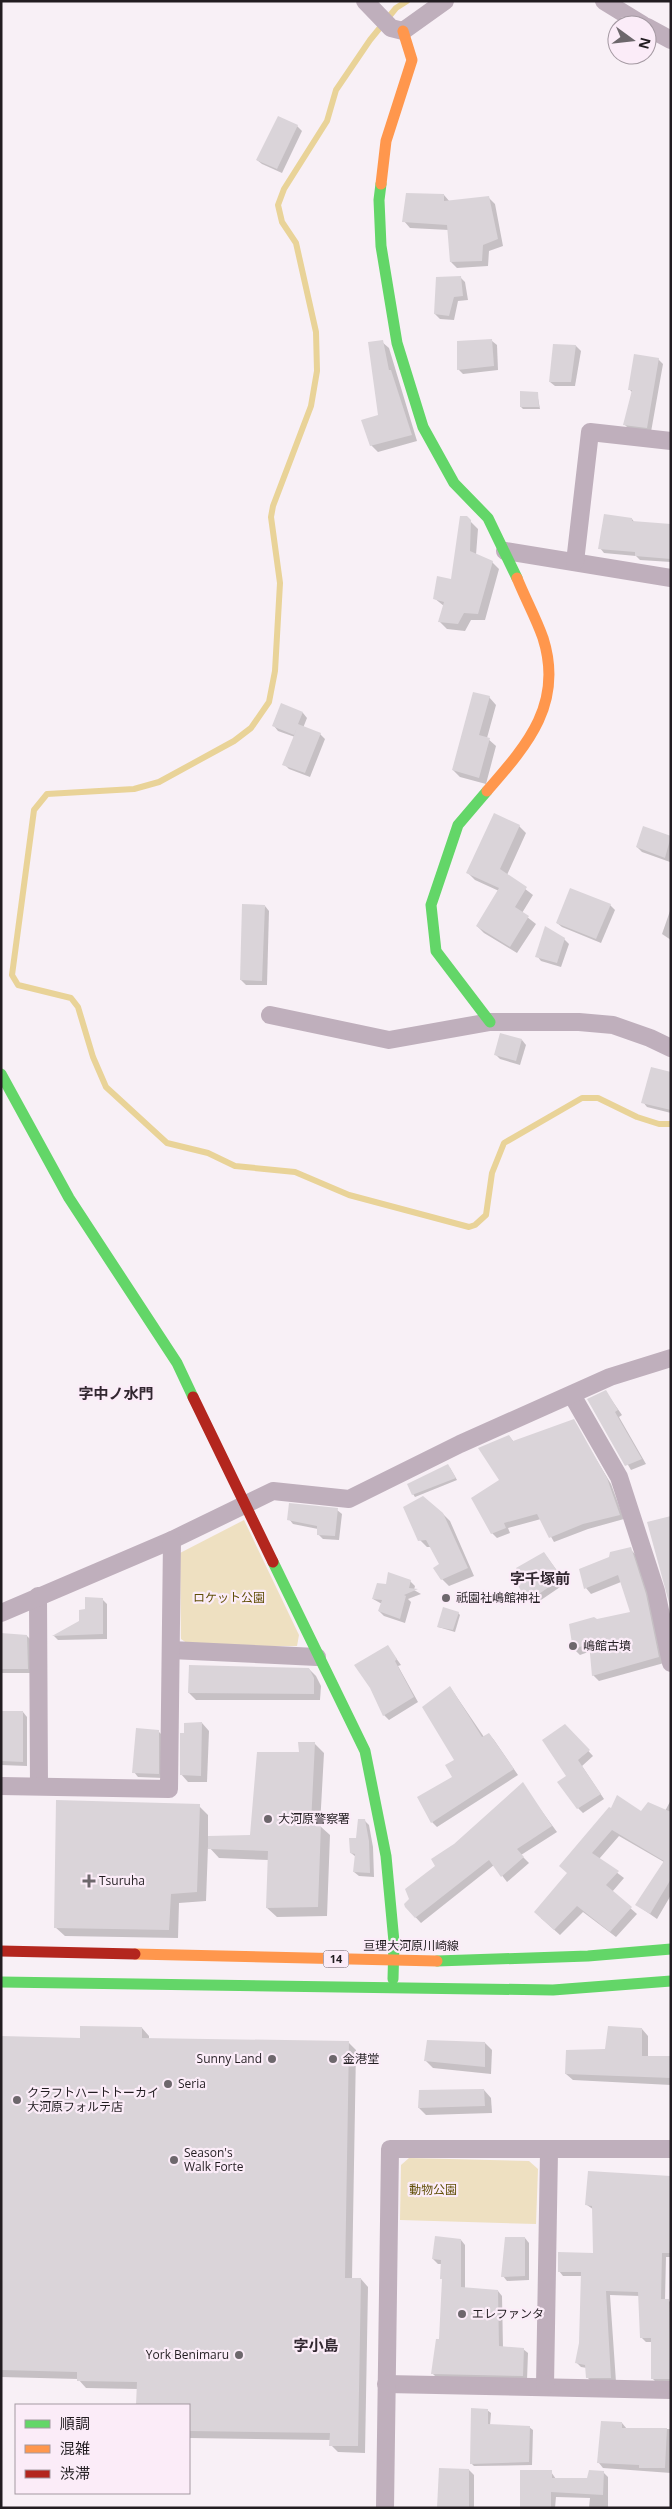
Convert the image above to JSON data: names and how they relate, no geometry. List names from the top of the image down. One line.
{"streets":{"street":["亘理大河原川崎線","14"]},"districts":["字中ノ水門","字千塚前","字小島"],"parks":["ロケット公園","動物公園"],"places":{"other":["祇園社嶋館神社","嶋館古墳","大河原警察署","Sunny Land","金港堂","Seria","クラフトハートトーカイ 大河原フォルテ店","Season's Walk Forte","エレファンタ","York Benimaru"],"health":["Tsuruha"]},"legend":["順調","混雑","渋滞"],"north":"right"}
